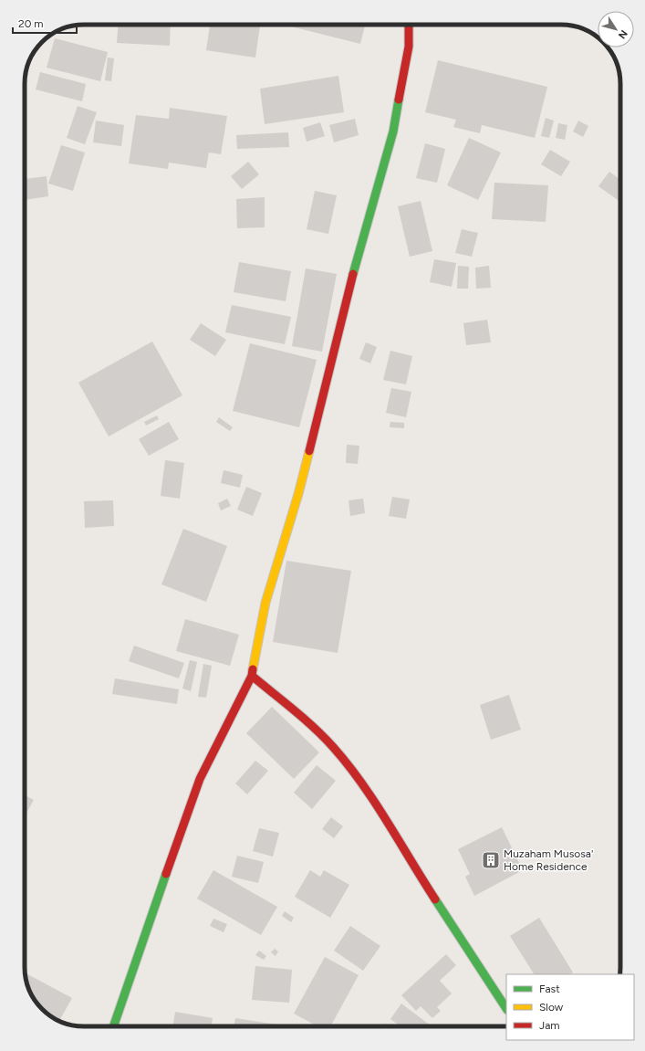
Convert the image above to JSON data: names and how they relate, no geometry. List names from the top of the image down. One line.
{"places":{"building":["Muzaham Musosa' Home Residence"]},"legend":["Fast","Slow","Jam"],"scale_bar":"20 m","north":"bottom right"}
